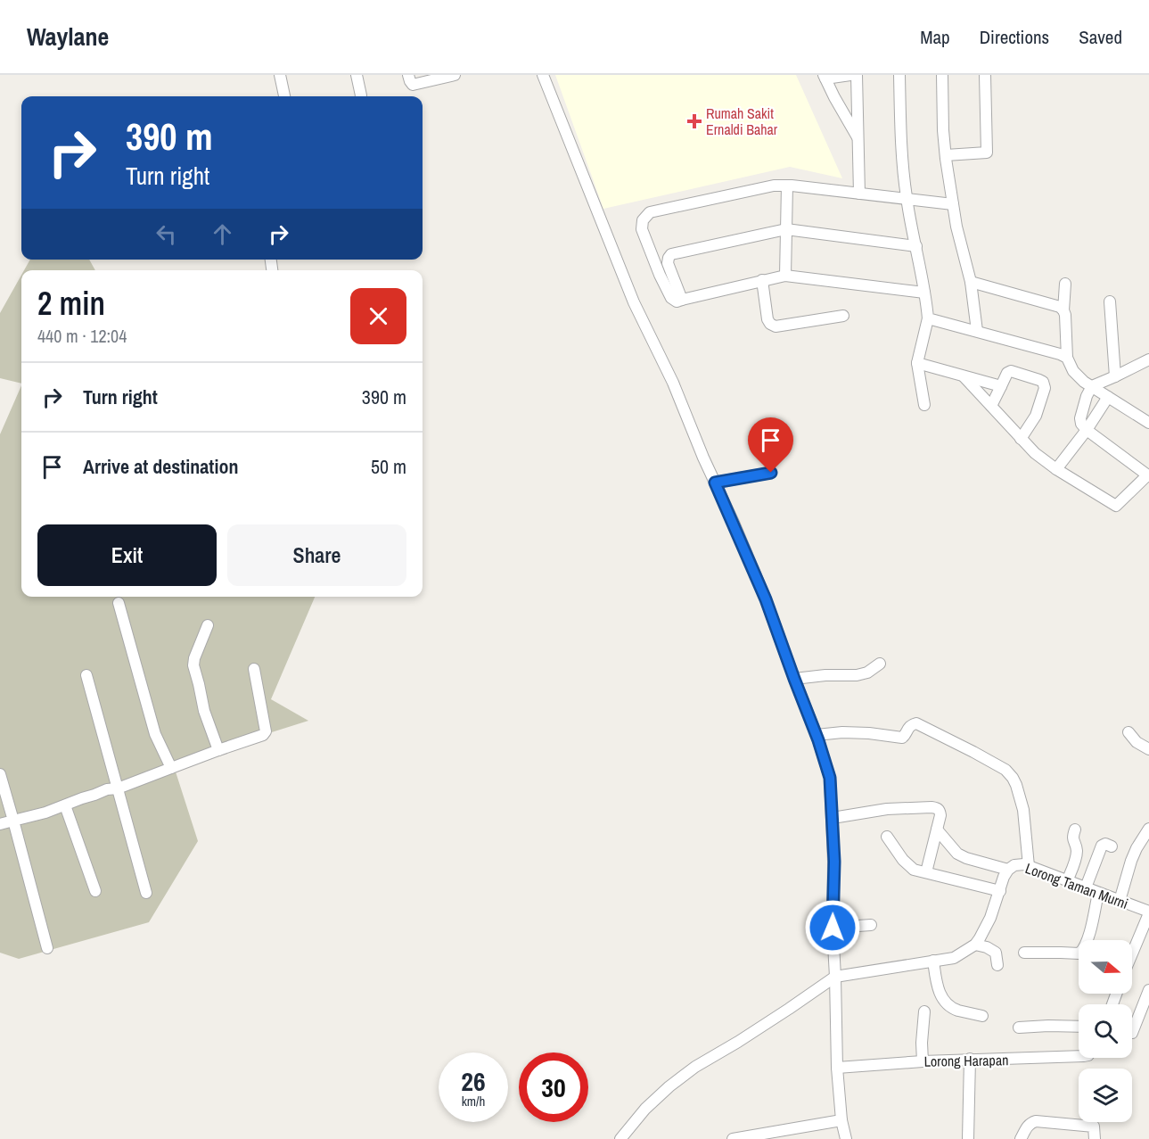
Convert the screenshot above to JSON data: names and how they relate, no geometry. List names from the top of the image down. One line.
{"streets":{"street":["Lorong Taman Murni","Lorong Harapan"]},"places":{"health":["Rumah Sakit Ernaldi Bahar"]},"north":"right","page":{"header":"Waylane","nav":["Map","Directions","Saved"],"turn":["390 m","Turn right"],"heading":["2 min","440 m · 12:04"],"list":[{"name":"Turn right","value":"390 m"},{"name":"Arrive at destination","value":"50 m"}],"buttons":["Exit","Share"],"speed":"26 km/h","limit":"30"}}
